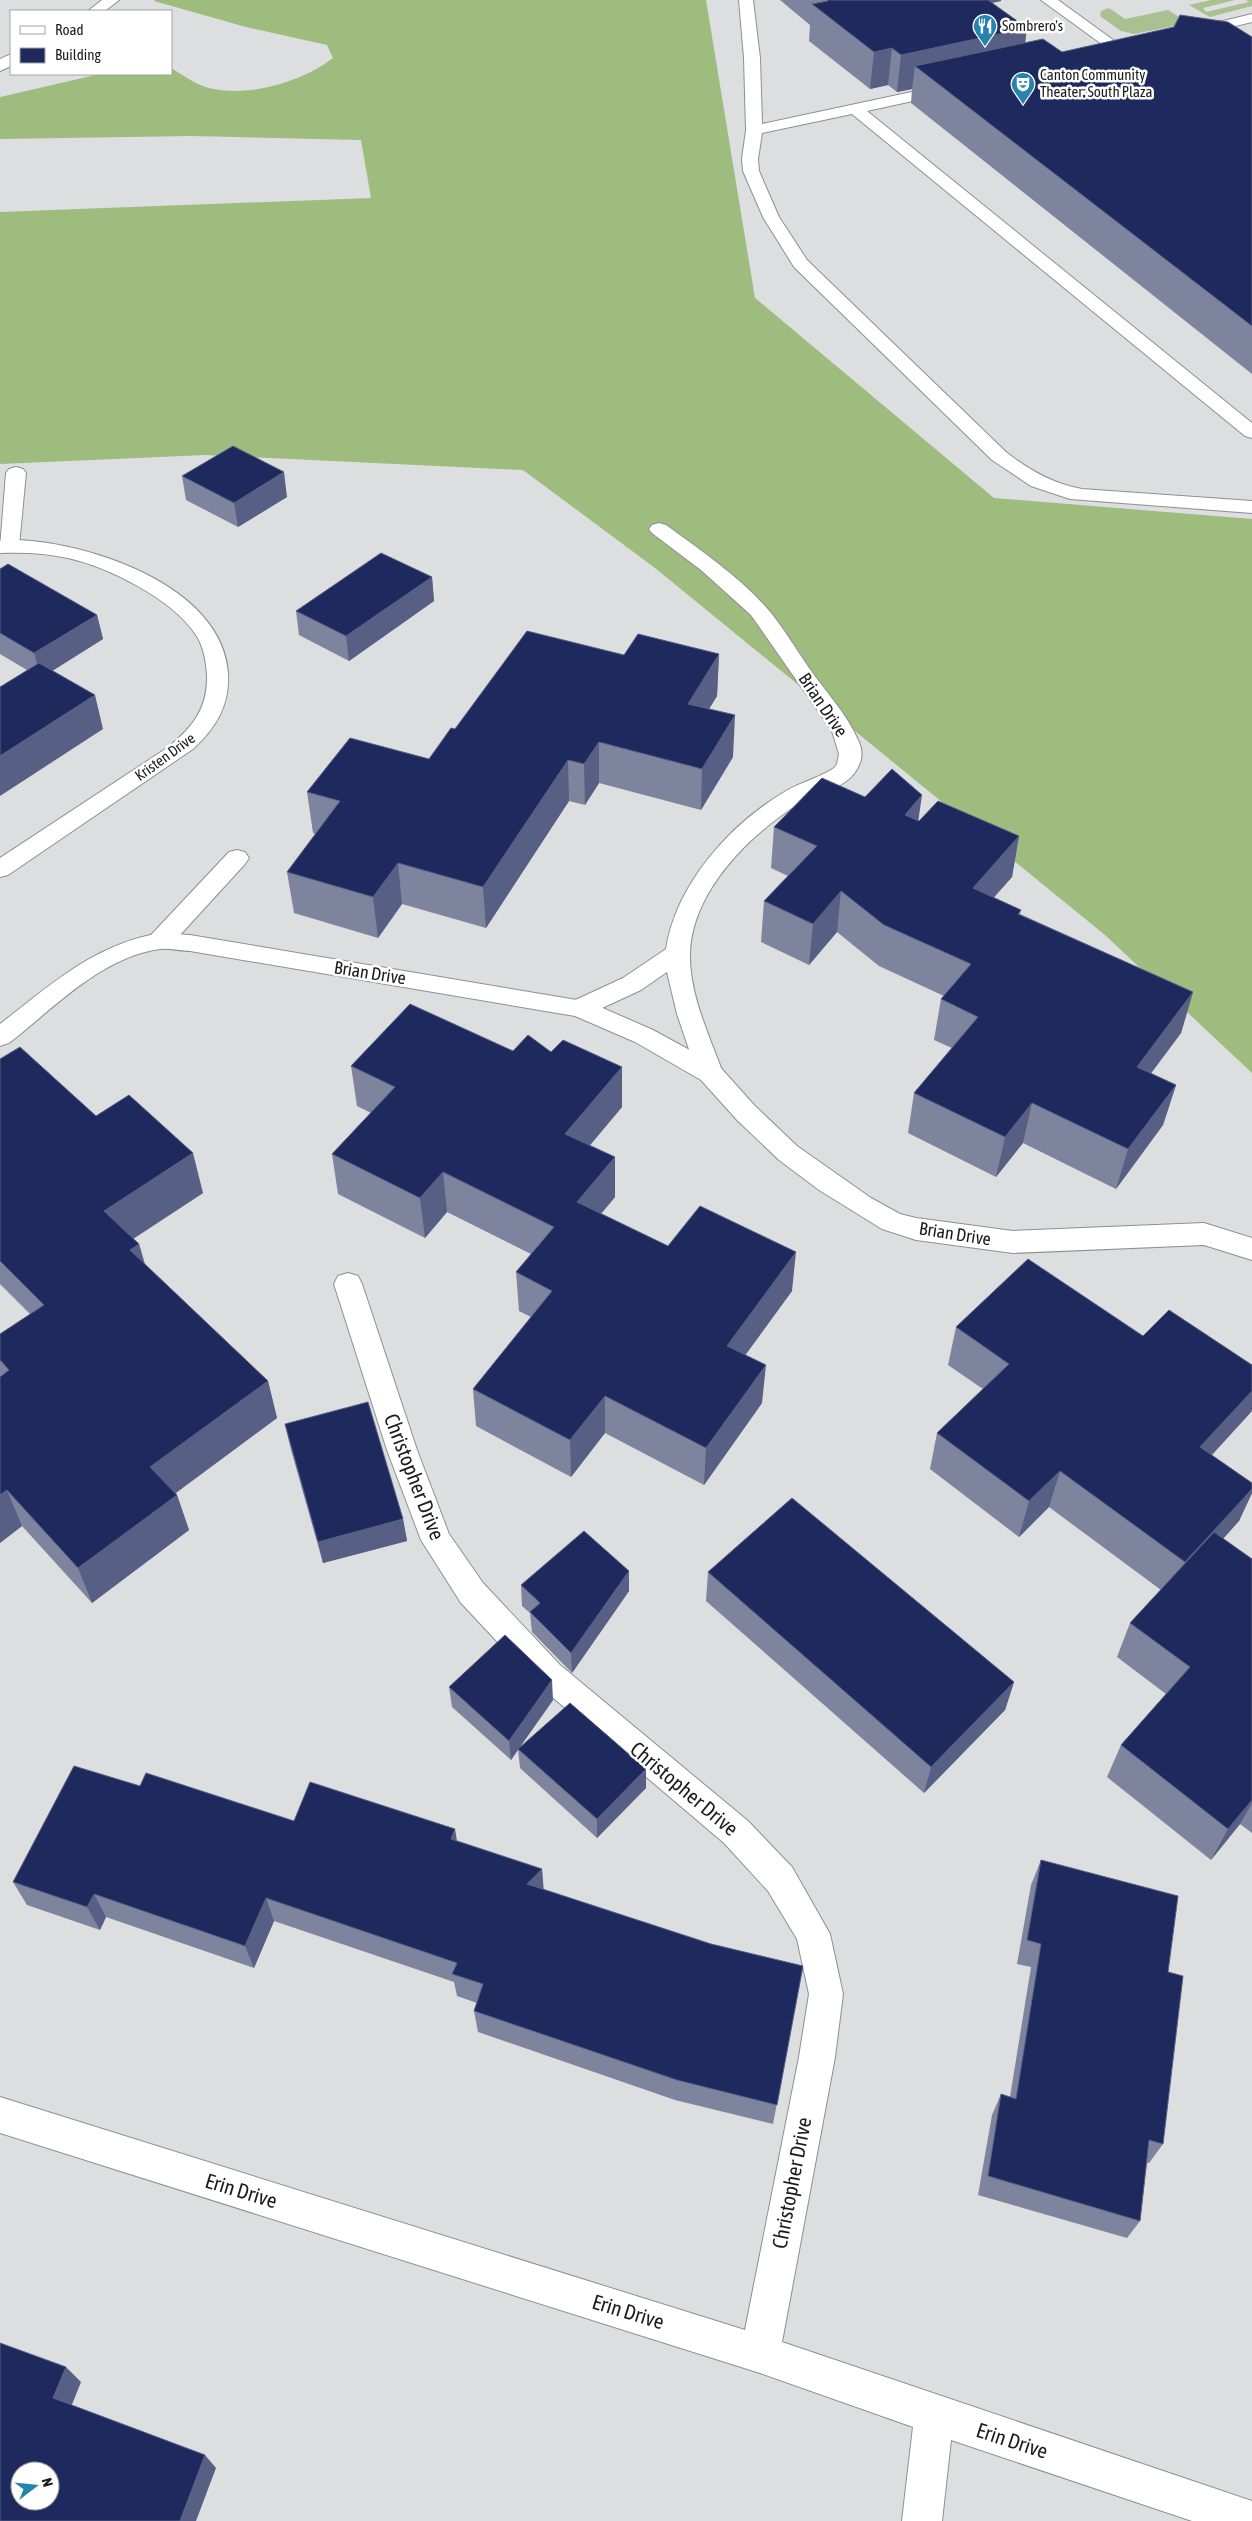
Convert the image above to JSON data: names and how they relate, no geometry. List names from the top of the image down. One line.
{"streets":{"street":["Brian Drive","Kristen Drive","Christopher Drive","Erin Drive"]},"crossings":[["Christopher Drive","Erin Drive"]],"places":{"restaurant":["Sombrero's"],"theatre":["Canton Community Theater: South Plaza"]},"legend":["Road","Building"],"north":"right"}
